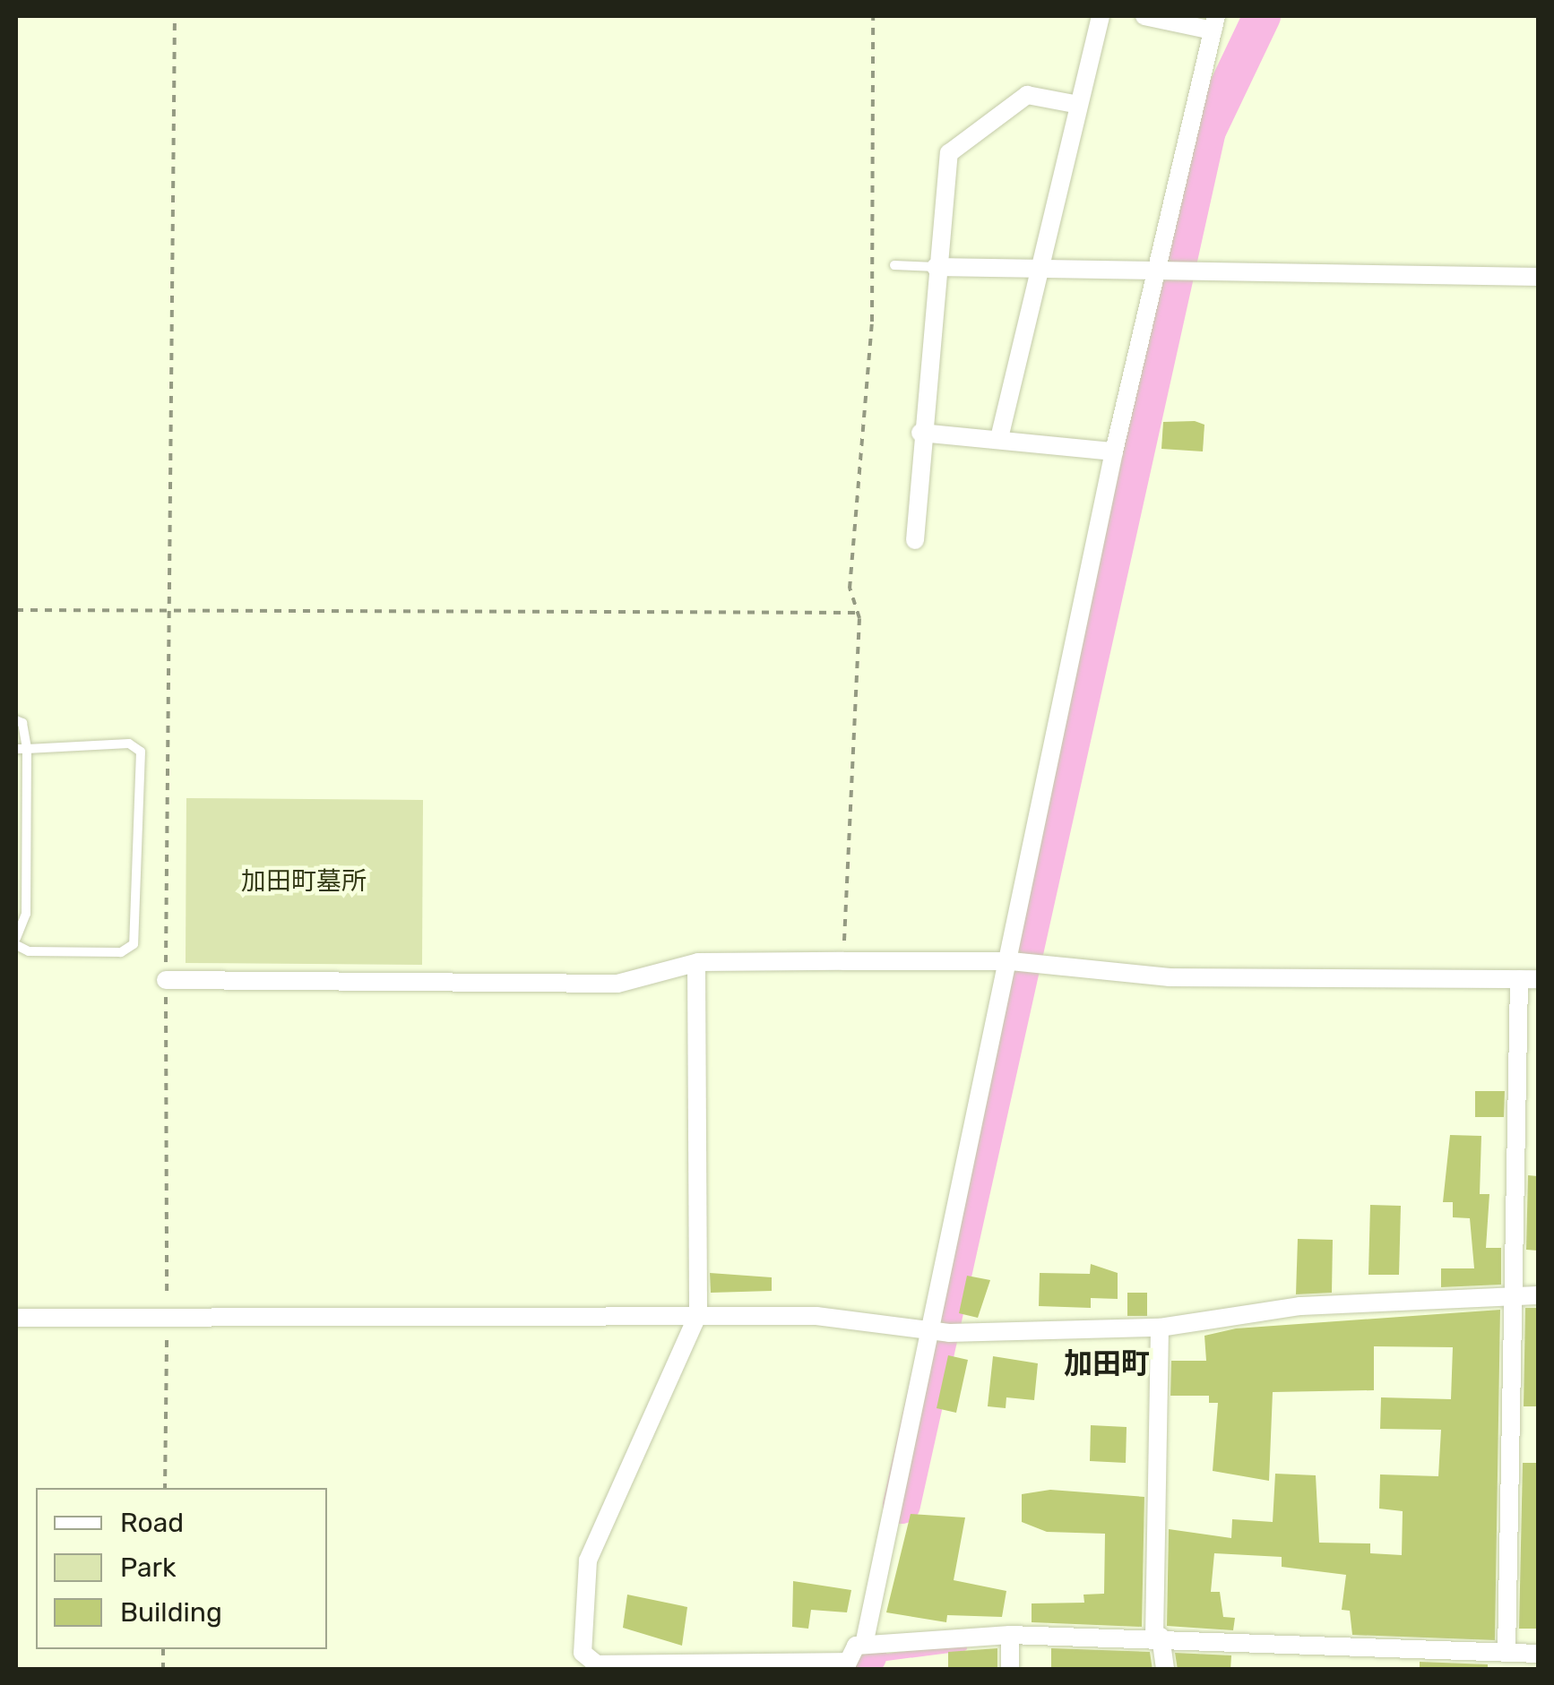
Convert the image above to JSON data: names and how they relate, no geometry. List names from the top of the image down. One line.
{"districts":["加田町"],"parks":["加田町墓所"],"legend":["Road","Park","Building"]}
